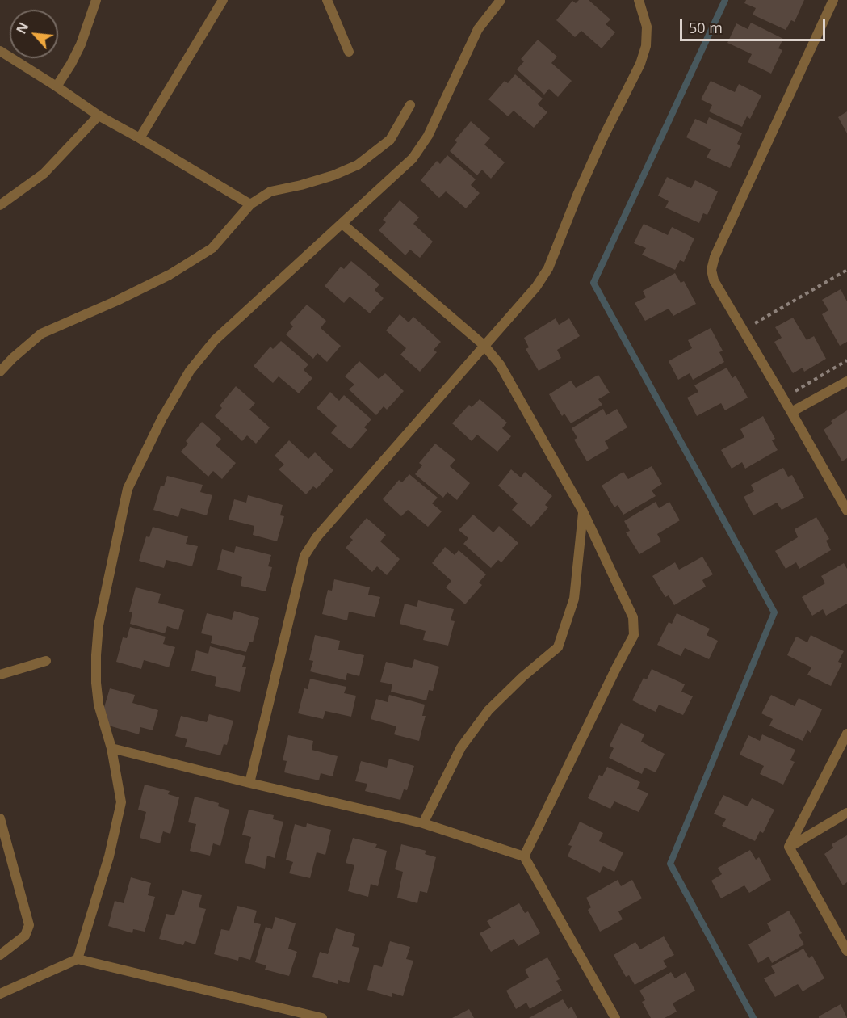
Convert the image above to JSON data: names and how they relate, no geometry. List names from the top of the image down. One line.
{"scale_bar":"50 m","north":"top left"}
